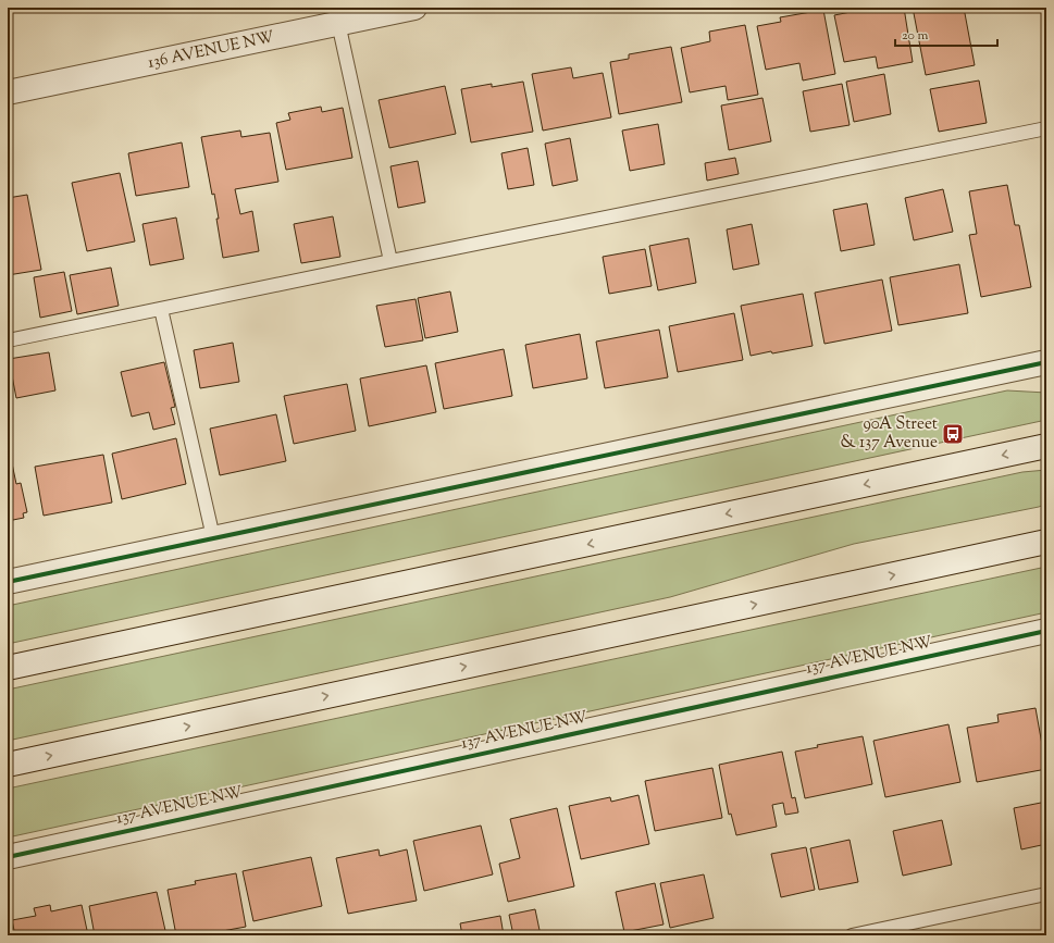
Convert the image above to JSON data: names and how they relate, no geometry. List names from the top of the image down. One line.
{"streets":{"street":["136 AVENUE NW","137 AVENUE NW"]},"places":{"bus stop":["90A Street & 137 Avenue"]},"scale_bar":"20 m"}
